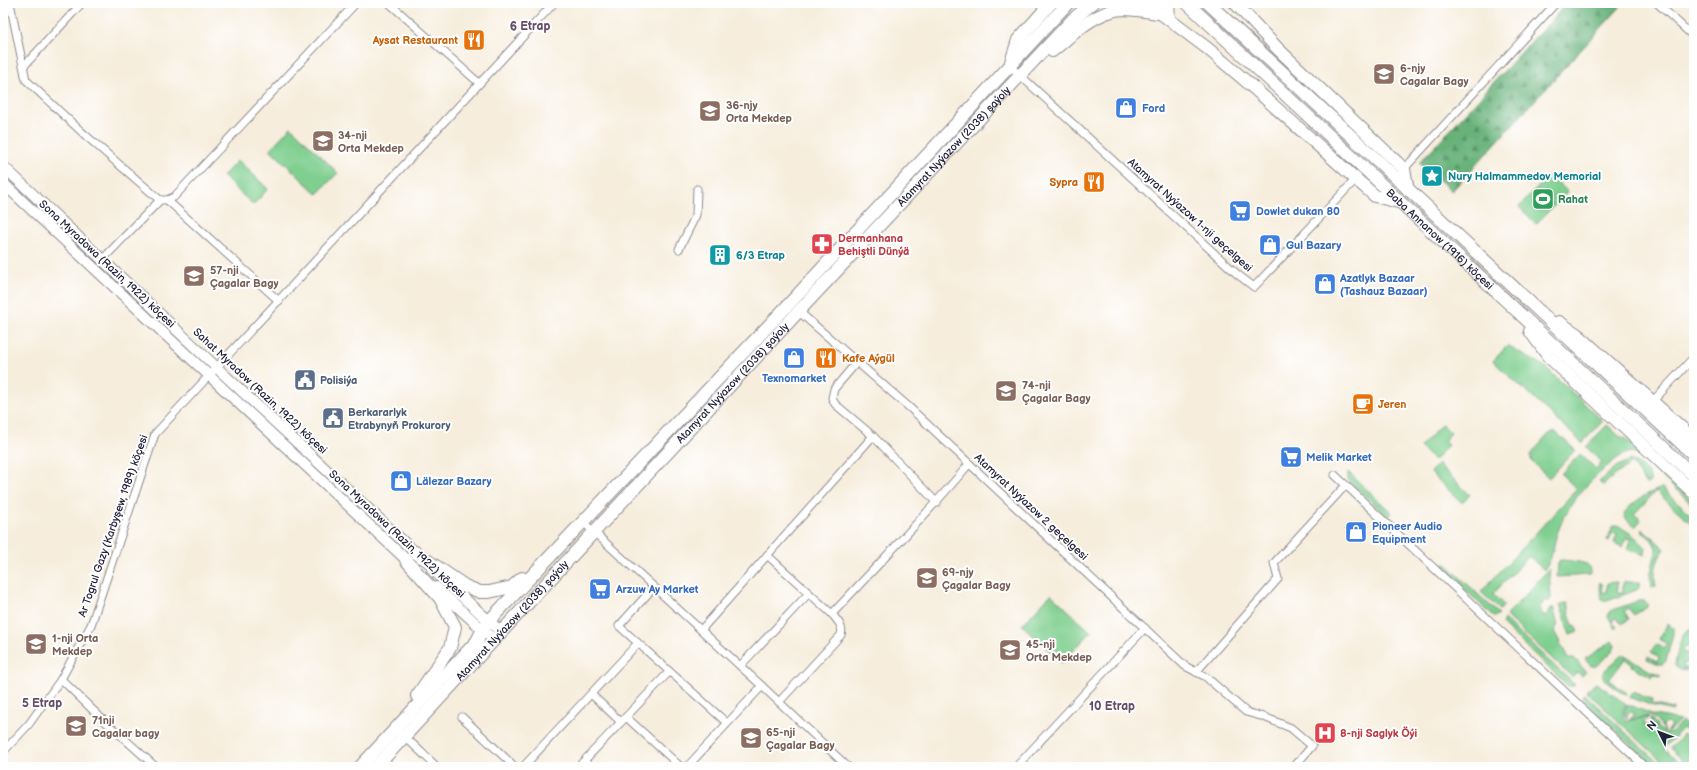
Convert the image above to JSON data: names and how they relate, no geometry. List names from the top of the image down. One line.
{"streets":{"main road":["Atamyrat Nyýazow (2038) şaýoly","Baba Annanow (1916) köçesi","Sona Myradowa (Razin, 1922) köçesi","Sahat Myradow (Razin, 1922) köçesi"],"street":["Atamyrat Nyýazow 1-nji geçelgesi","Atamyrat Nyýazow 2 geçelgesi","Ar Togrul Gazy (Karbyşew, 1989) köçesi"]},"crossings":[["Atamyrat Nyýazow (2038) şaýoly","Atamyrat Nyýazow 1-nji geçelgesi"],["Atamyrat Nyýazow (2038) şaýoly","Sona Myradowa (Razin, 1922) köçesi"],["Atamyrat Nyýazow (2038) şaýoly","Atamyrat Nyýazow 2 geçelgesi"],["Sona Myradowa (Razin, 1922) köçesi","Sahat Myradow (Razin, 1922) köçesi"],["Sona Myradowa (Razin, 1922) köçesi","Ar Togrul Gazy (Karbyşew, 1989) köçesi"],["Sahat Myradow (Razin, 1922) köçesi","Ar Togrul Gazy (Karbyşew, 1989) köçesi"]],"districts":["6 Etrap","5 Etrap","10 Etrap"],"places":{"restaurant":["Aysat Restaurant","Sypra","Kafe Aýgül"],"school or university":["6-njy Cagalar Bagy","36-njy Orta Mekdep","34-nji Orta Mekdep","57-nji Çagalar Bagy","74-nji Çagalar Bagy","69-njy Çagalar Bagy","1-nji Orta Mekdep","45-nji Orta Mekdep","71nji Cagalar bagy","65-nji Çagalar Bagy"],"shop":["Ford","Gul Bazary","Azatlyk Bazaar (Tashauz Bazaar)","Texnomarket","Lälezar Bazary","Pioneer Audio Equipment"],"place":["Nury Halmammedov Memorial"],"sports":["Rahat"],"supermarket":["Dowlet dukan 80","Melik Market","Arzuw Ay Market"],"pharmacy":["Dermanhana Behiştli Dünýä"],"building":["6/3 Etrap"],"public building":["Polisiýa","Berkararlyk Etrabynyň Prokurory"],"cafe":["Jeren"],"hospital":["8-nji Saglyk Öýi"]},"north":"top left"}
